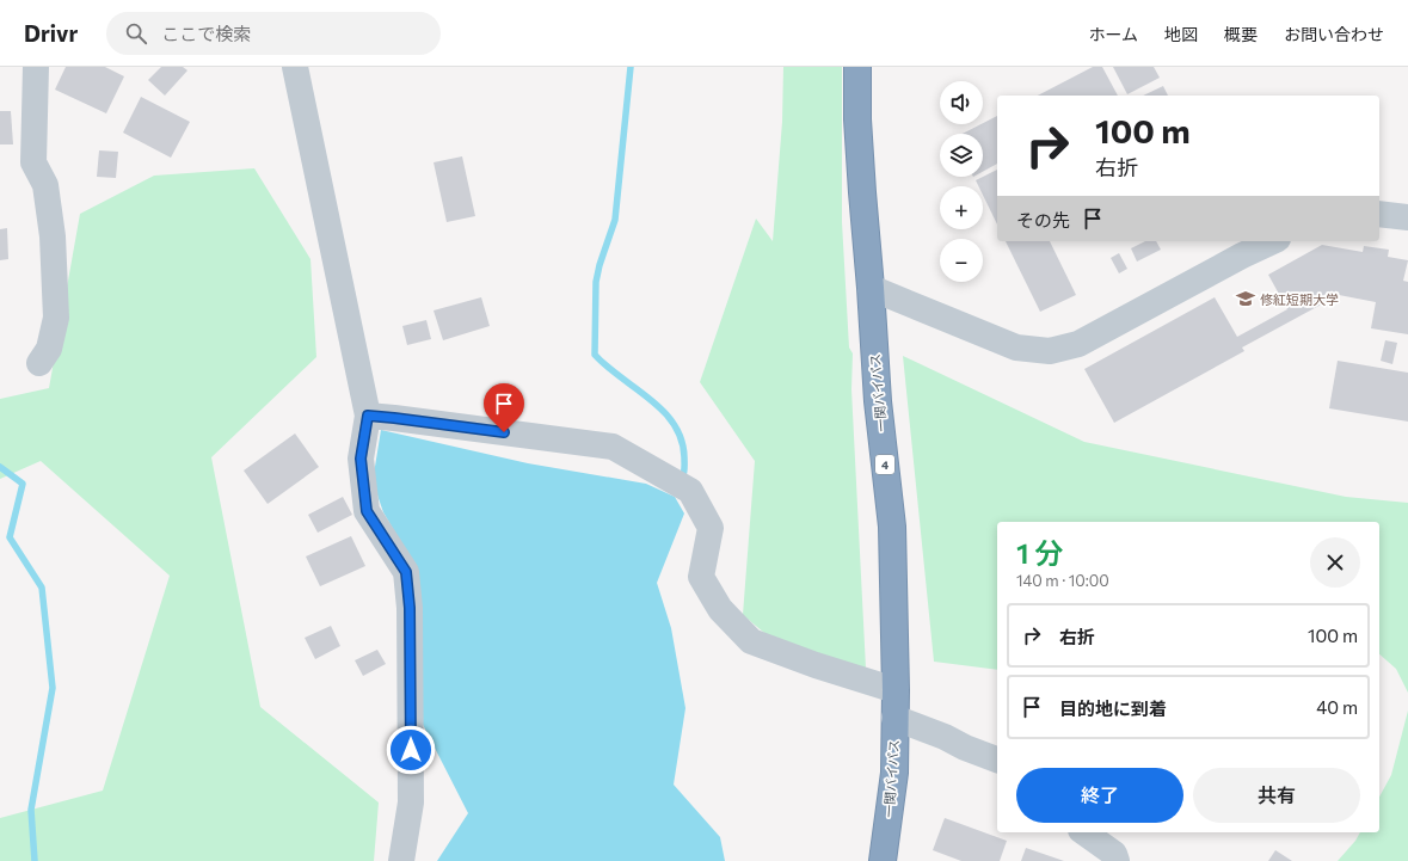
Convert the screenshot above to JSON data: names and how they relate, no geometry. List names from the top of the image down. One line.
{"streets":{"highway":["一関バイパス","4"]},"places":{"school or university":["修紅短期大学"]},"page":{"header":"Drivr","search":"ここで検索","nav":["ホーム","地図","概要","お問い合わせ"],"map_buttons":["+","−"],"turn":["100 m","右折"],"then":"その先","heading":["1 分","140 m · 10:00"],"list":[{"name":"右折","value":"100 m"},{"name":"目的地に到着","value":"40 m"}],"buttons":["終了","共有"]}}
